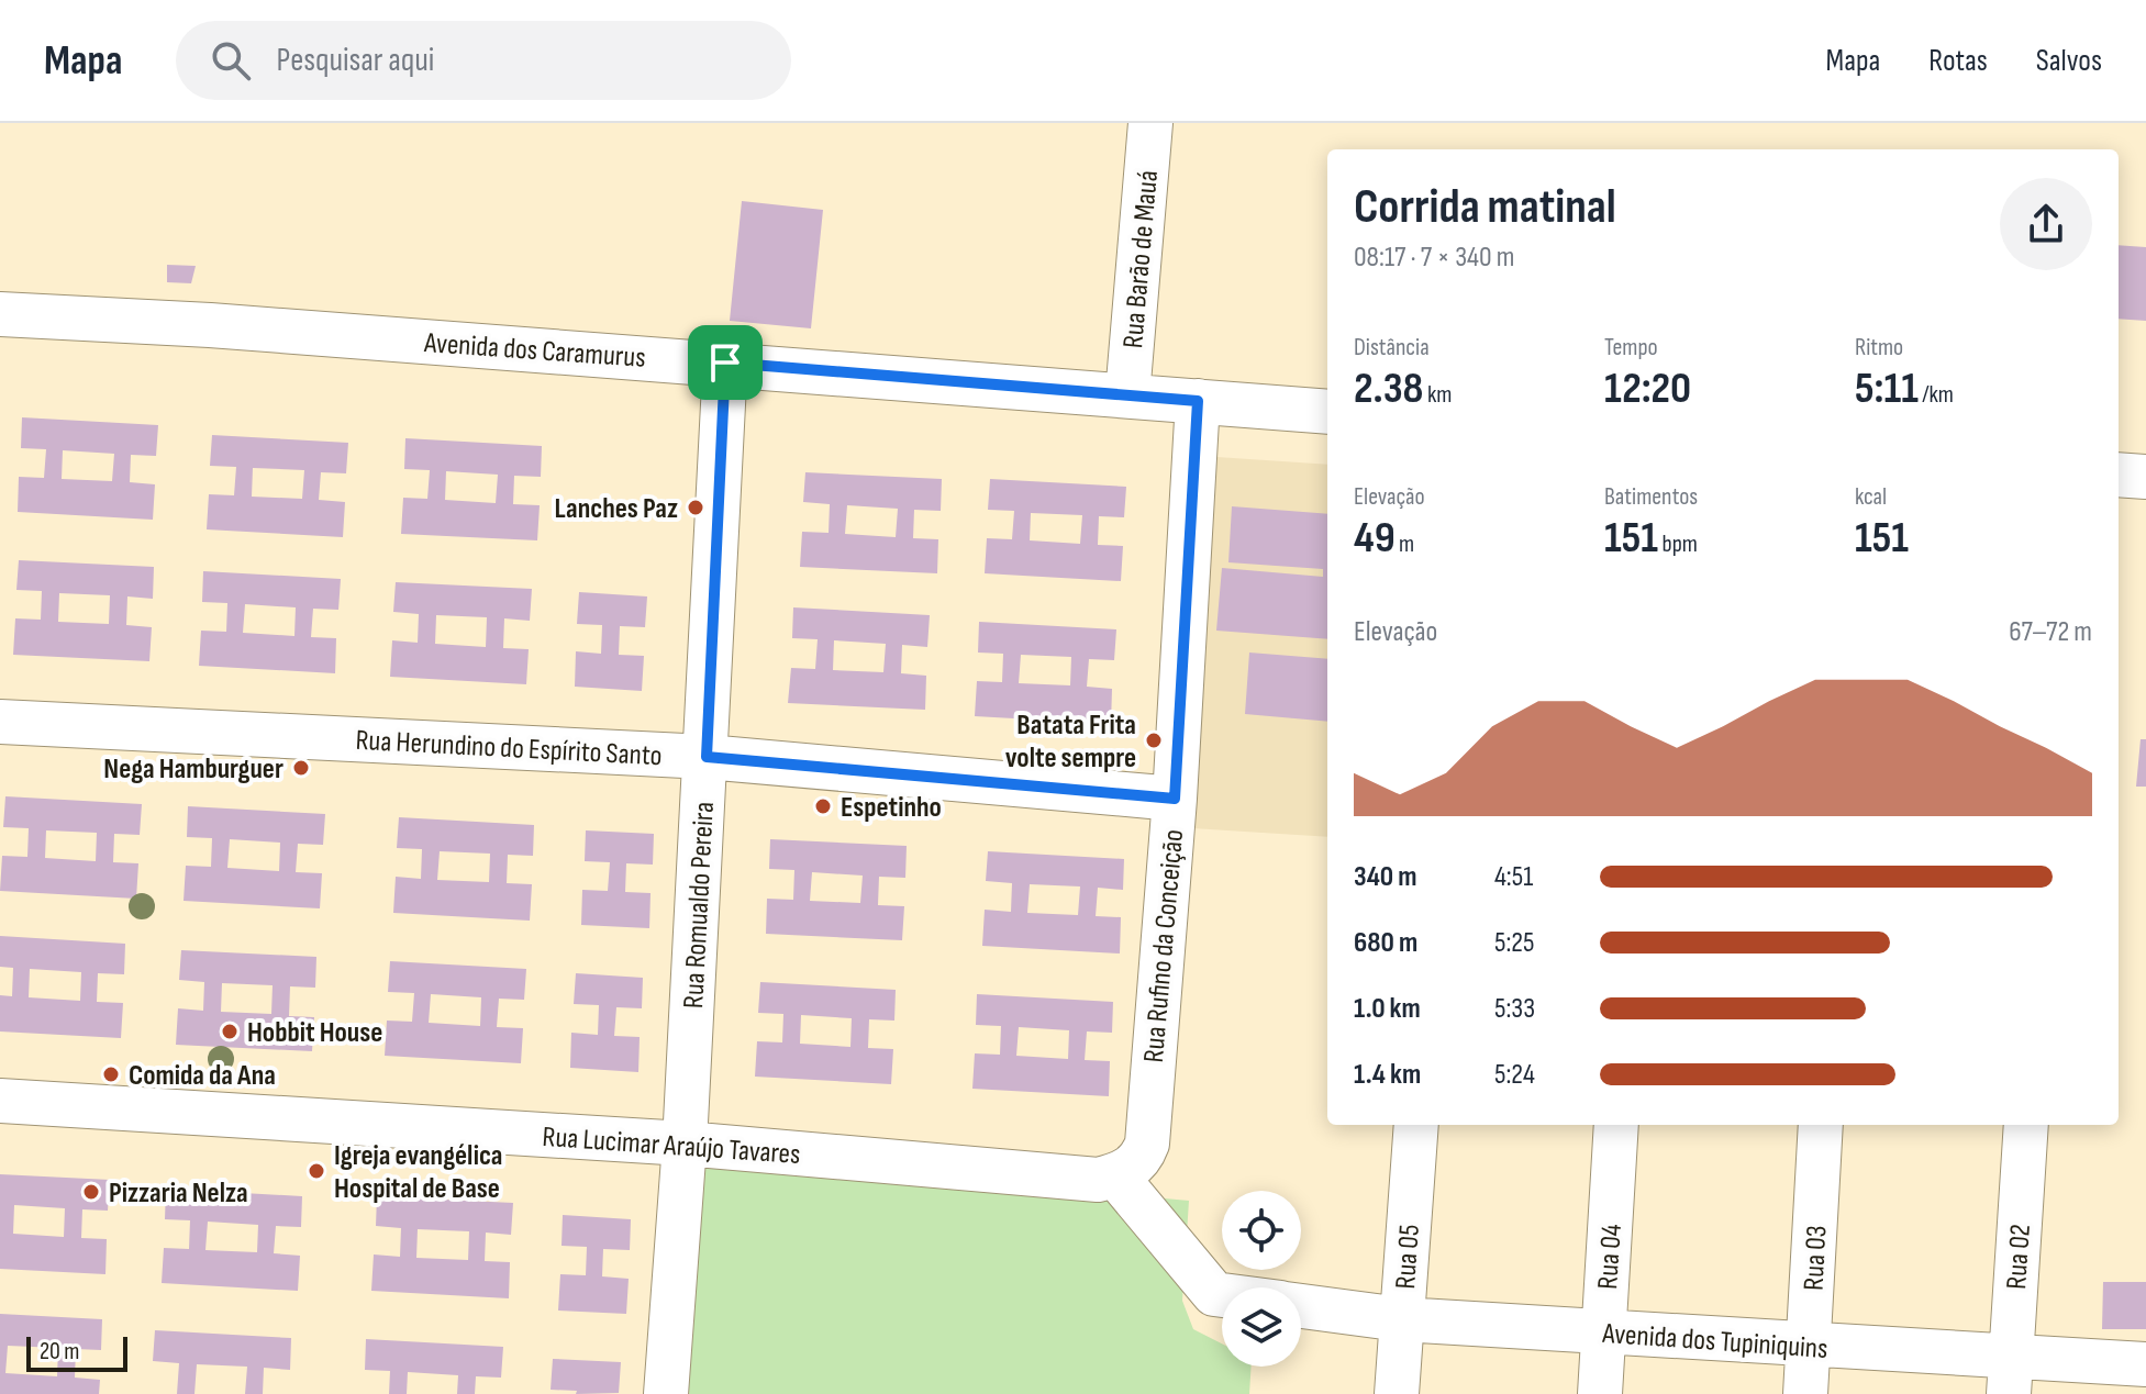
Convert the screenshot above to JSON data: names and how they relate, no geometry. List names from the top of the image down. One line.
{"streets":{"street":["Rua Barão de Mauá","Avenida dos Caramurus","Rua Herundino do Espírito Santo","Rua Romualdo Pereira","Rua Rufino da Conceição","Rua Lucimar Araújo Tavares","Rua 05","Rua 04","Rua 02","Rua 03","Avenida dos Tupiniquins"]},"crossings":[["Rua Barão de Mauá","Avenida dos Caramurus"],["Avenida dos Caramurus","Rua Romualdo Pereira"],["Avenida dos Caramurus","Rua Rufino da Conceição"],["Rua Herundino do Espírito Santo","Rua Romualdo Pereira"],["Rua Herundino do Espírito Santo","Rua Rufino da Conceição"],["Rua Romualdo Pereira","Rua Lucimar Araújo Tavares"],["Rua Rufino da Conceição","Rua Lucimar Araújo Tavares"],["Rua Rufino da Conceição","Avenida dos Tupiniquins"],["Rua Lucimar Araújo Tavares","Avenida dos Tupiniquins"],["Rua 05","Avenida dos Tupiniquins"],["Rua 04","Avenida dos Tupiniquins"],["Rua 02","Avenida dos Tupiniquins"],["Rua 03","Avenida dos Tupiniquins"]],"places":["Lanches Paz","Batata Frita volte sempre","Nega Hamburguer","Espetinho","Hobbit House","Comida da Ana","Igreja evangélica Hospital de Base","Pizzaria Nelza"],"scale_bar":"20 m","page":{"header":"Mapa","search":"Pesquisar aqui","nav":["Mapa","Rotas","Salvos"],"heading":["Corrida matinal","08:17 · 7 × 340 m"],"stats":[["Distância","2.38 km"],["Tempo","12:20"],["Ritmo","5:11 /km"],["Elevação","49 m"],["Batimentos","151 bpm"],["kcal","151"]],"chart":["Elevação","67–72 m"],"list":[{"name":"340 m","note":"4:51"},{"name":"680 m","note":"5:25"},{"name":"1.0 km","note":"5:33"},{"name":"1.4 km","note":"5:24"}],"scale":"20 m"}}
